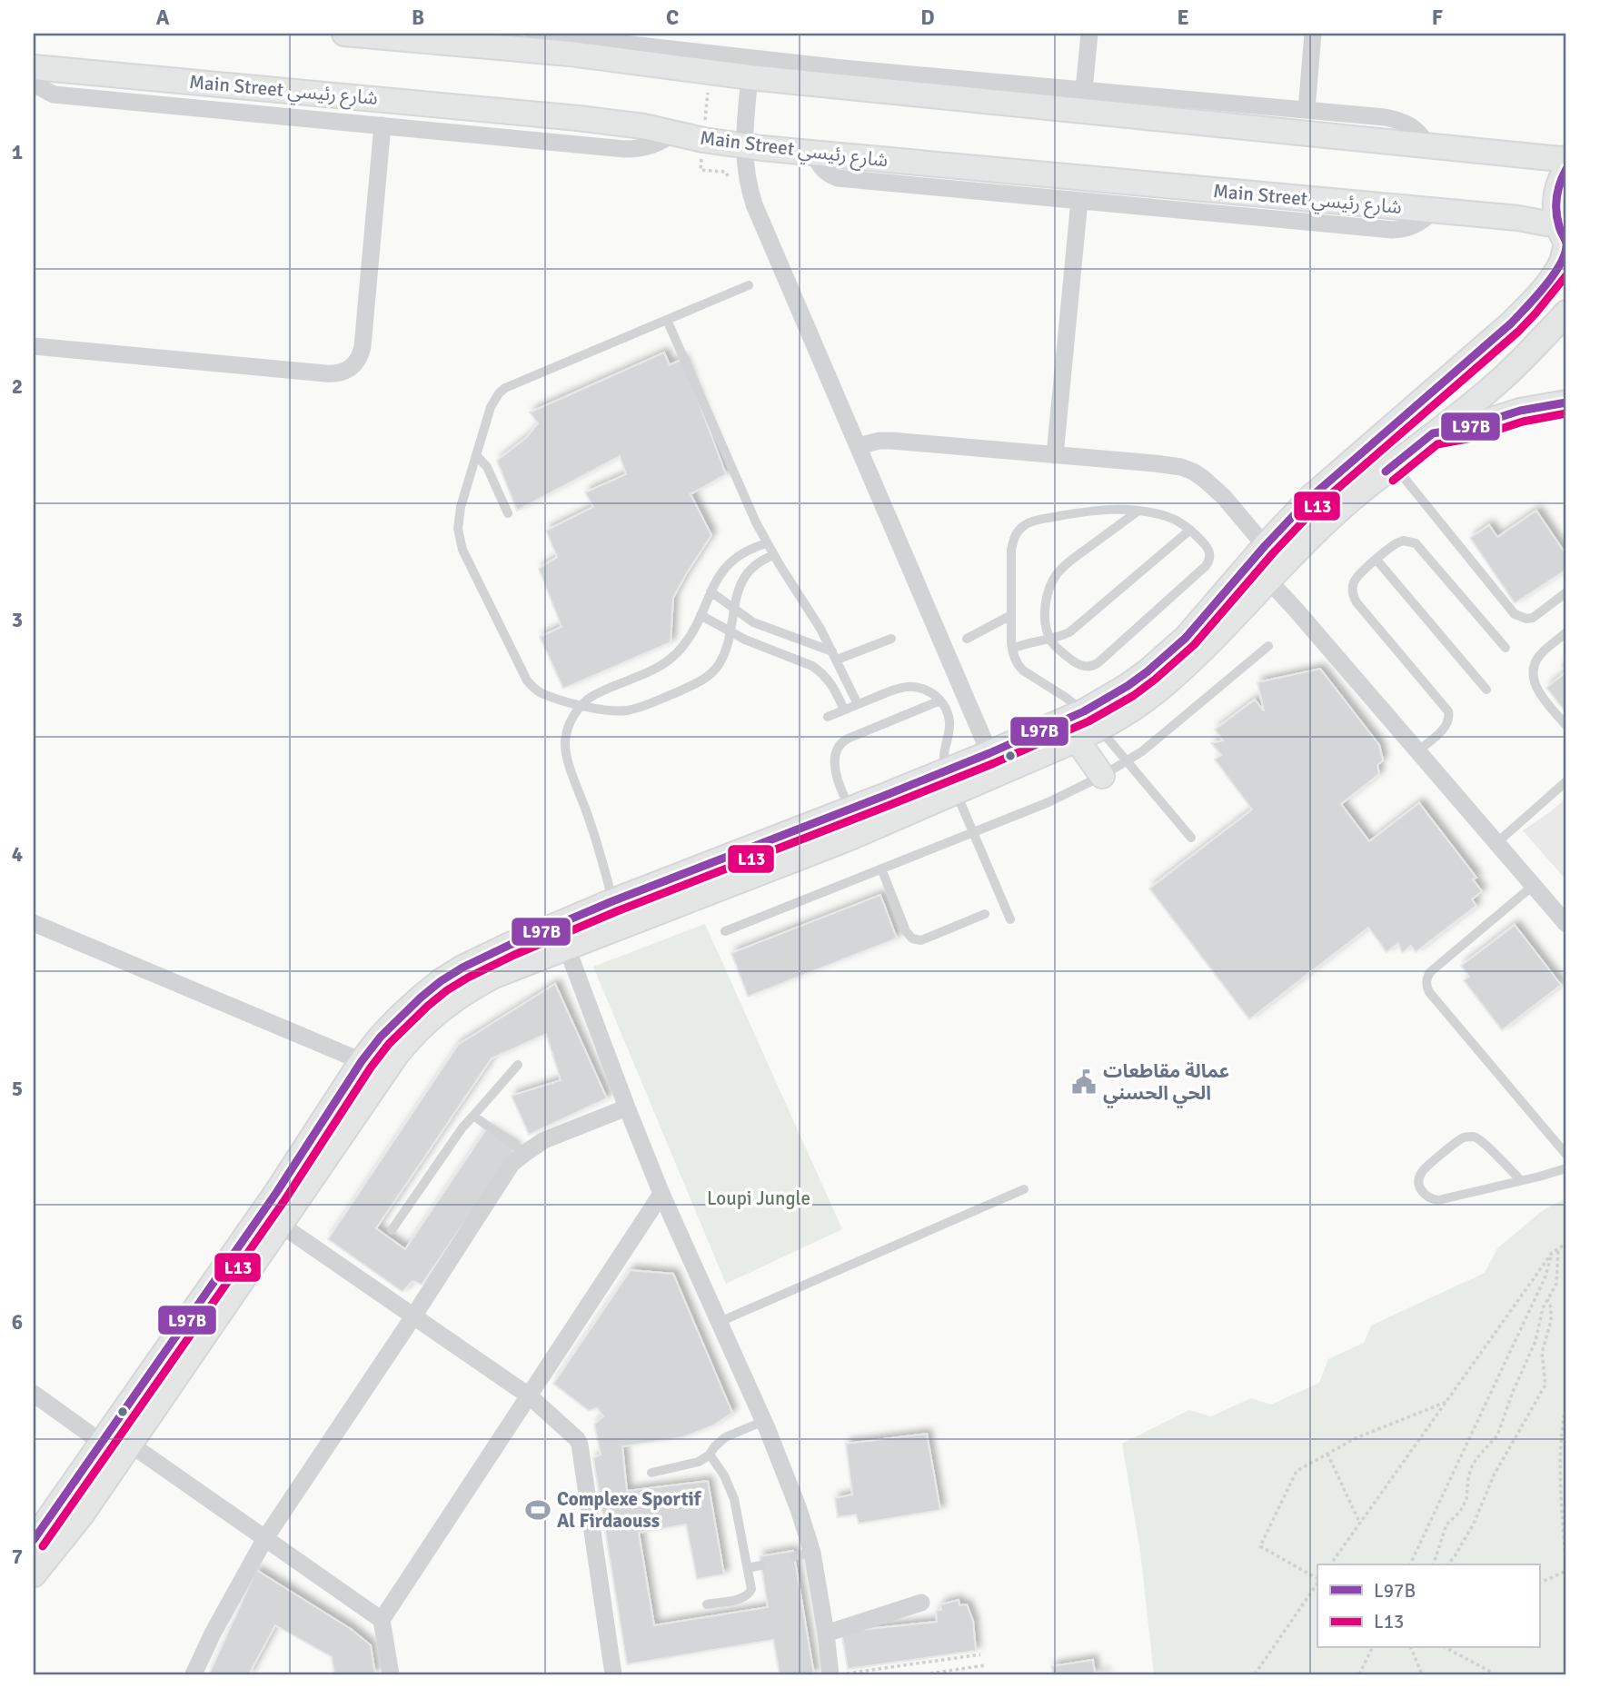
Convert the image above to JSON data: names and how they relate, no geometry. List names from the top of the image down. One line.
{"streets":{"street":["Main Street شارع رئيسي"]},"parks":["Loupi Jungle"],"places":{"public building":["عمالة مقاطعات الحي الحسني"],"sports":["Complexe Sportif Al Firdaouss"]},"lines":["transit line L97B","transit line L13"],"legend":["L97B","L13"],"grid":{"columns":["A","B","C","D","E","F"],"rows":["1","2","3","4","5","6","7"]}}
